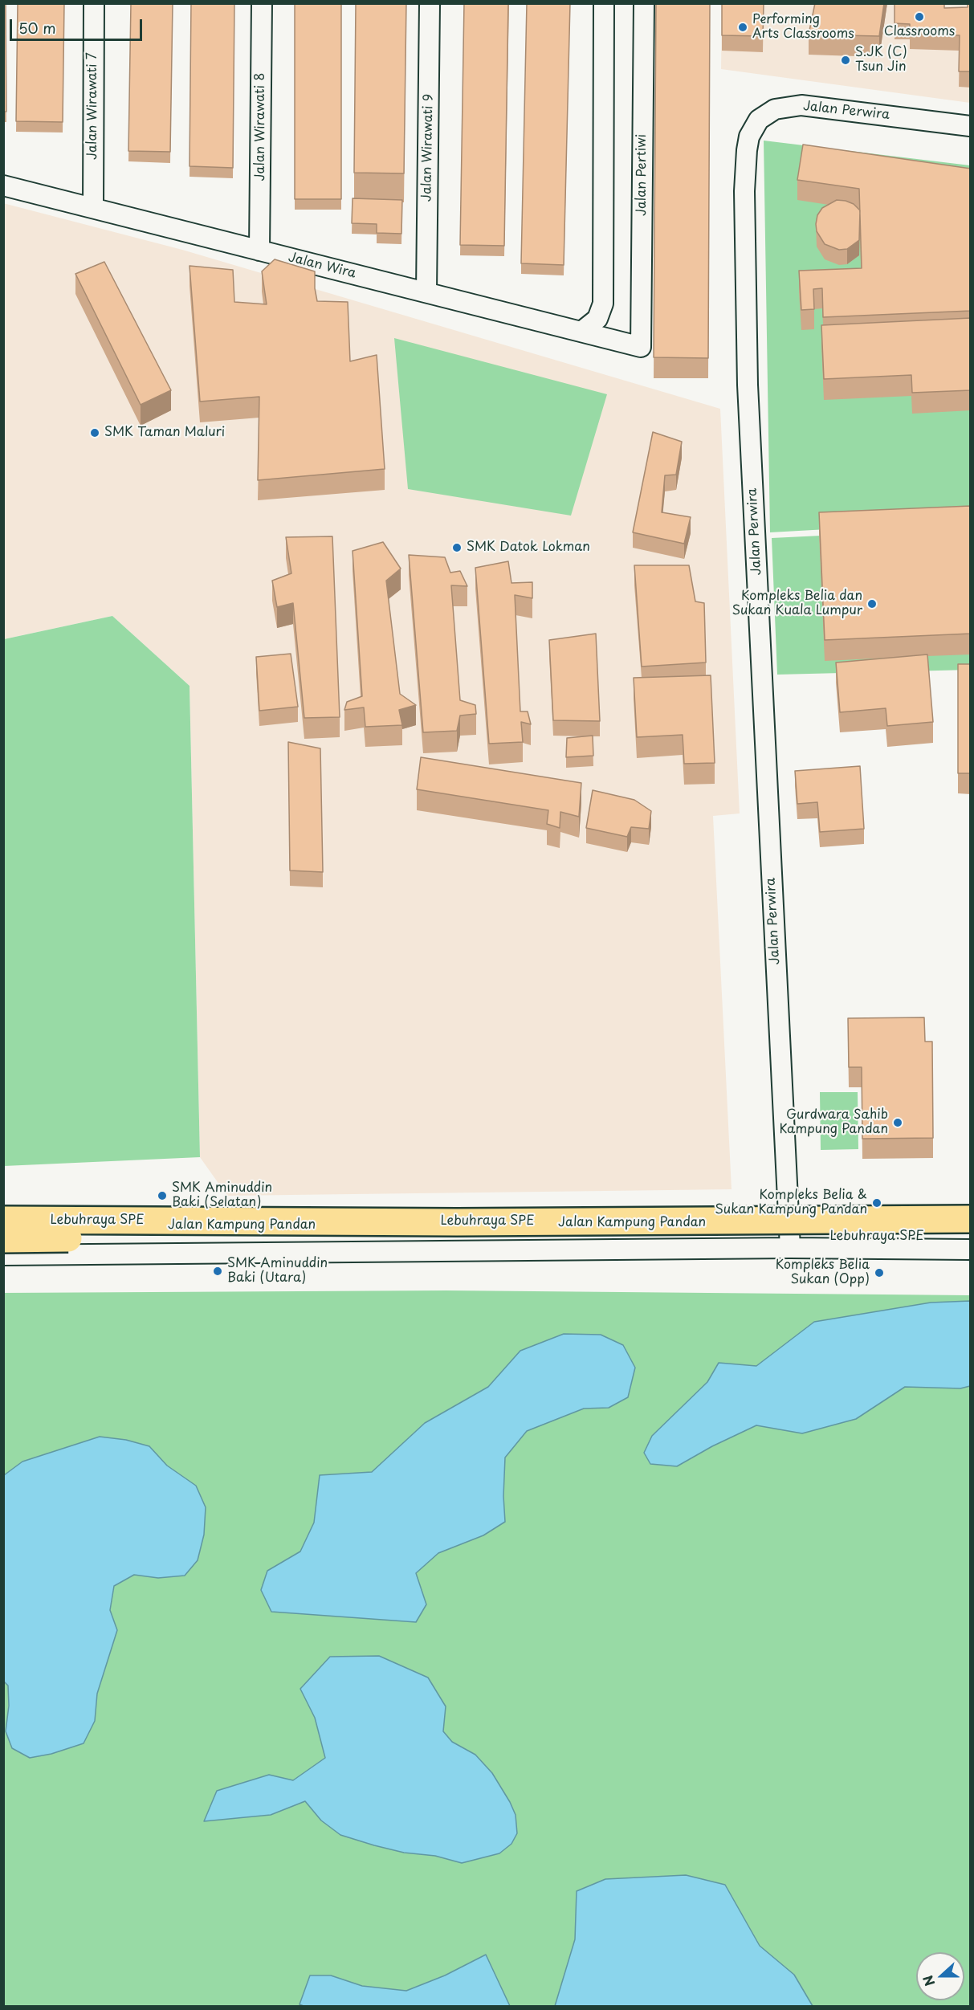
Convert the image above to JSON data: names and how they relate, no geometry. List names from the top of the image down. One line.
{"streets":{"highway":["Lebuhraya SPE"],"street":["Jalan Wirawati 7","Jalan Perwira","Jalan Wirawati 8","Jalan Wirawati 9","Jalan Pertiwi","Jalan Wira","Jalan Kampung Pandan"]},"crossings":[["Jalan Wirawati 7","Jalan Wira"],["Jalan Perwira","Jalan Kampung Pandan"],["Jalan Wirawati 8","Jalan Wira"],["Jalan Wirawati 9","Jalan Wira"],["Jalan Pertiwi","Jalan Wira"],["Lebuhraya SPE","Jalan Kampung Pandan"]],"places":["Classrooms","Performing Arts Classrooms","S.JK (C) Tsun Jin","SMK Taman Maluri","SMK Datok Lokman","Kompleks Belia dan Sukan Kuala Lumpur","Gurdwara Sahib Kampung Pandan","SMK Aminuddin Baki (Selatan)","Kompleks Belia & Sukan Kampung Pandan","SMK Aminuddin Baki (Utara)","Kompleks Belia Sukan (Opp)"],"scale_bar":"50 m","north":"left"}
